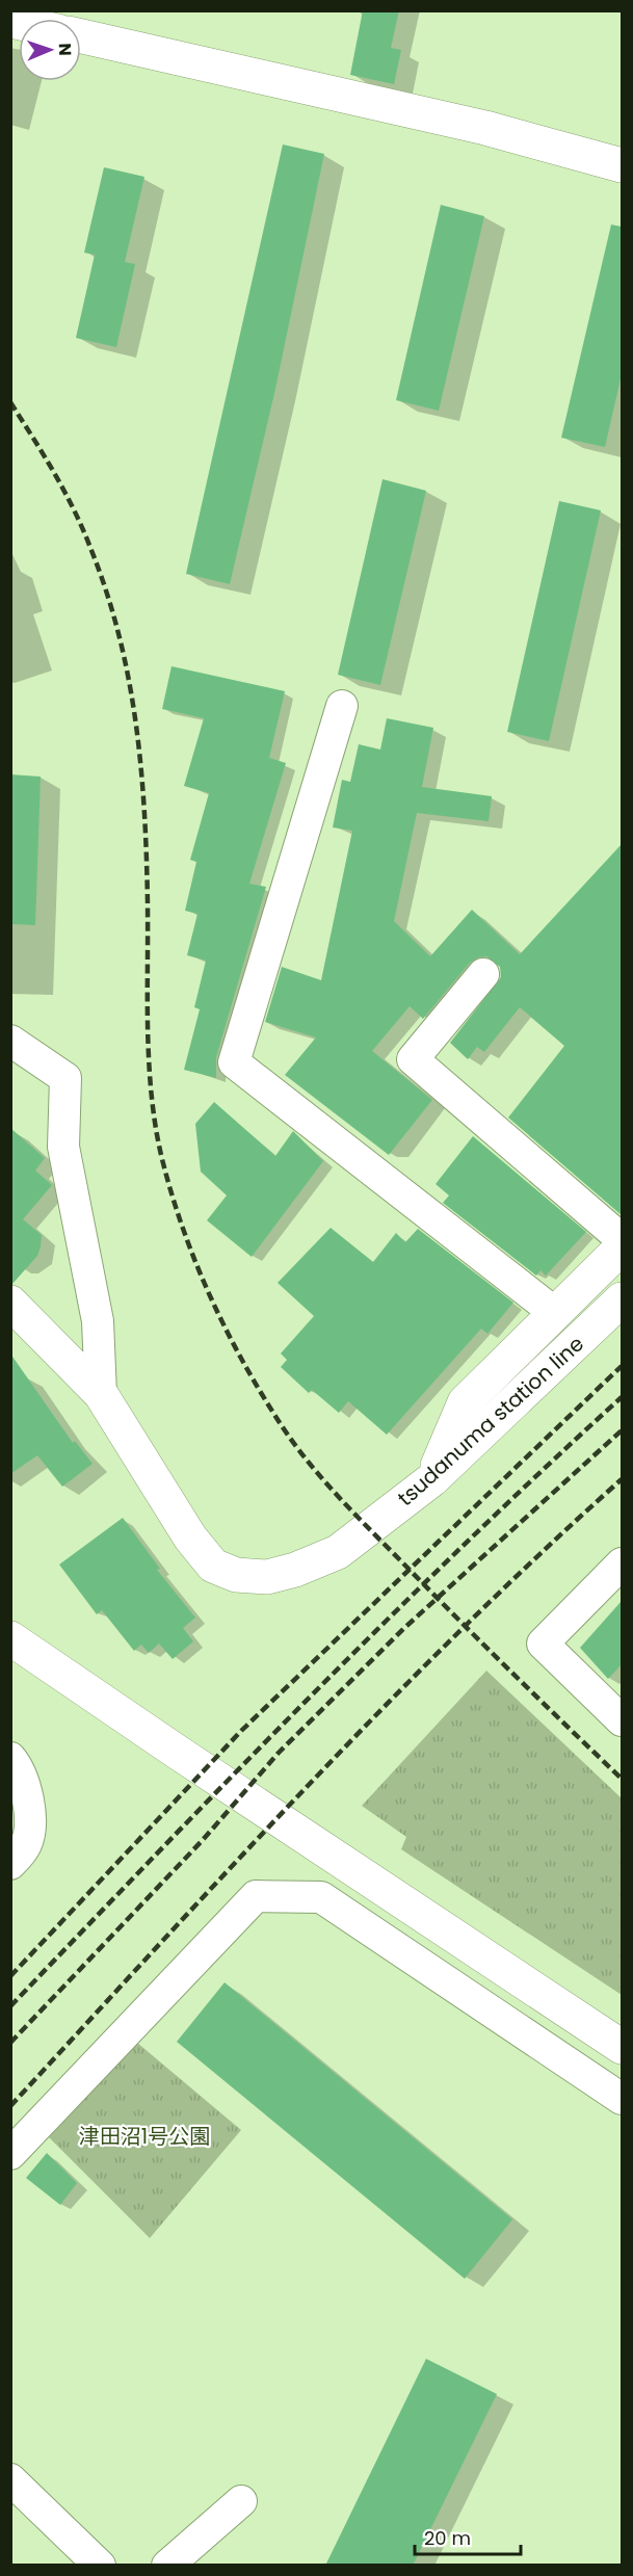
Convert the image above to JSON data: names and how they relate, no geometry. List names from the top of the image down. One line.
{"streets":{"street":["tsudanuma station line"]},"parks":["津田沼1号公園"],"scale_bar":"20 m","north":"right"}
